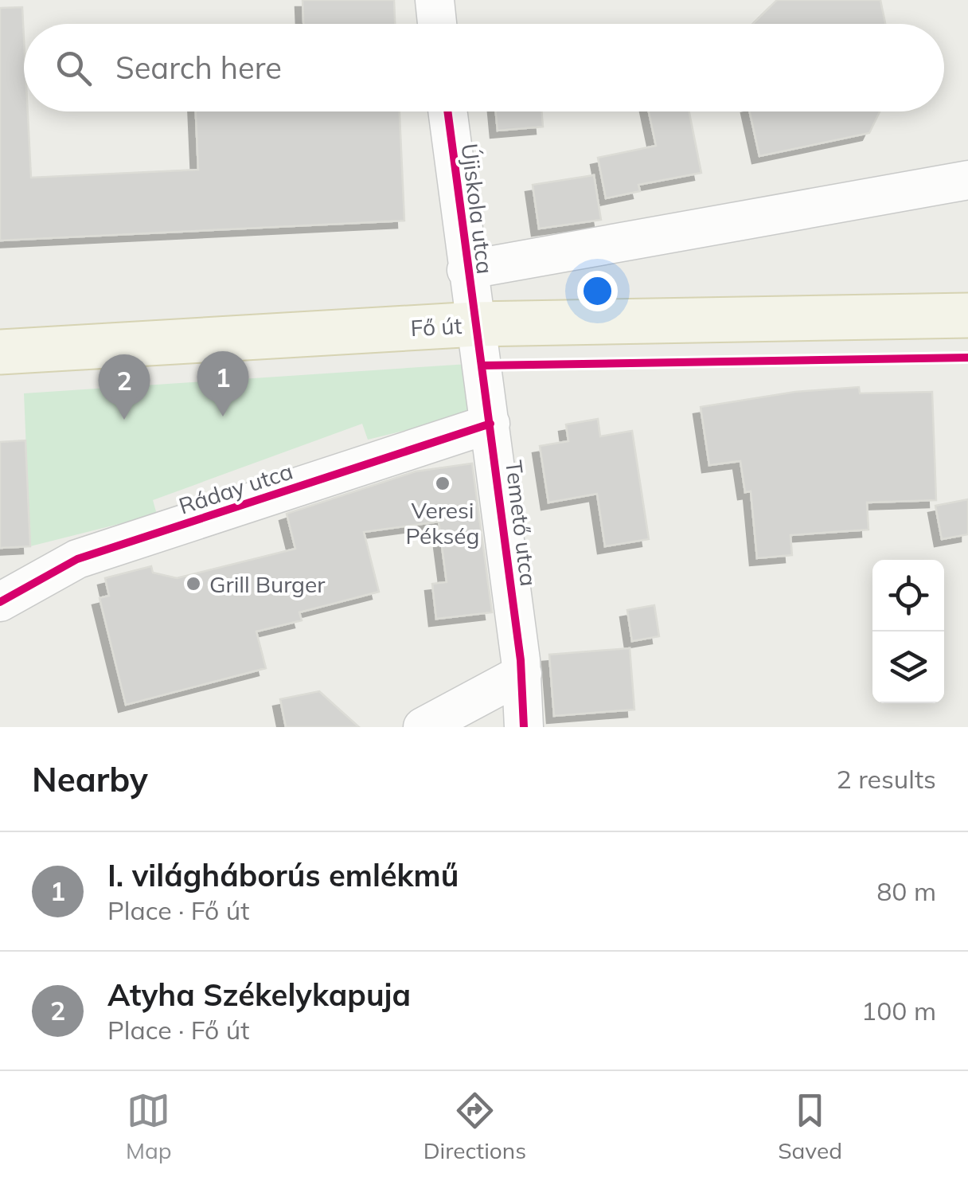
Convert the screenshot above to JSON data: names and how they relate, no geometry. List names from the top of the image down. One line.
{"streets":{"main road":["Fő út"],"street":["Újiskola utca","Ráday utca","Temető utca"]},"crossings":[["Újiskola utca","Fő út"],["Újiskola utca","Temető utca"],["Fő út","Temető utca"],["Ráday utca","Temető utca"]],"places":["Veresi Pékség","Grill Burger"],"page":{"search":"Search here","pins":["1","2"],"heading":["Nearby","2 results"],"list":[{"mark":"1","name":"I. világháborús emlékmű","note":"Place · Fő út","value":"80 m"},{"mark":"2","name":"Atyha Székelykapuja","note":"Place · Fő út","value":"100 m"}],"nav":["Map","Directions","Saved"]}}
